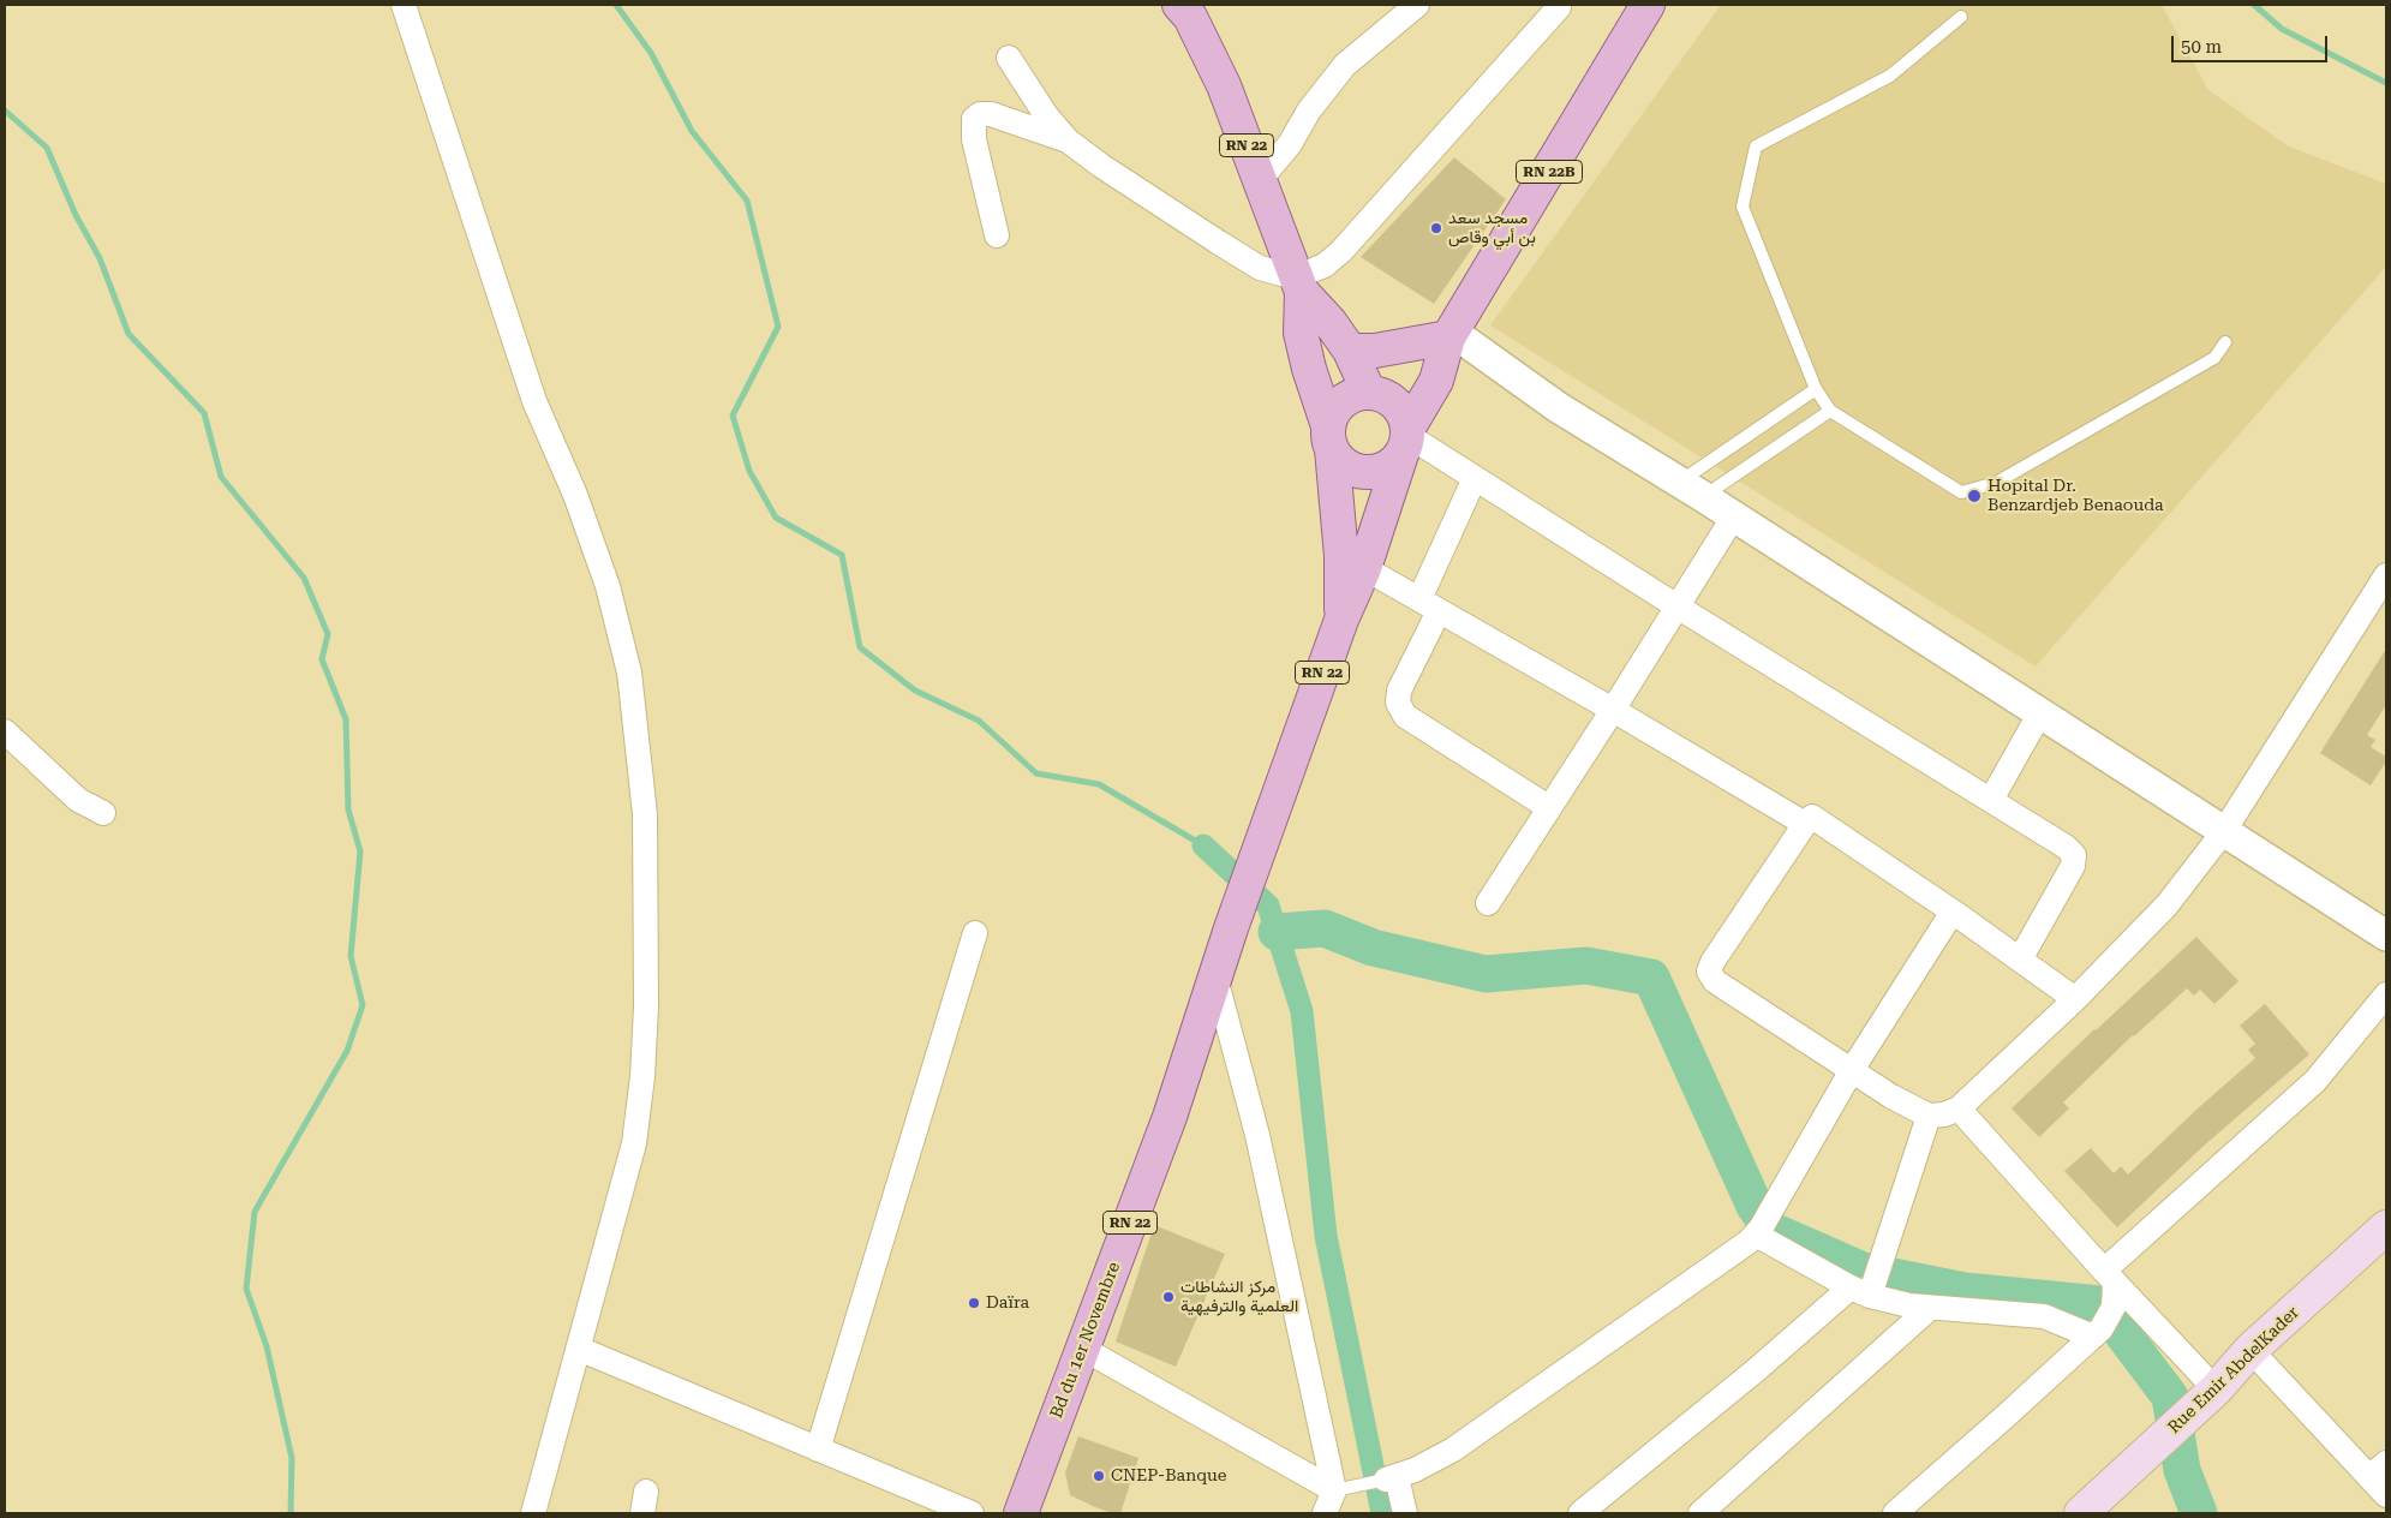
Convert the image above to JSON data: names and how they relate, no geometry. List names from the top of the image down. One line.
{"streets":{"main road":["RN 22","RN 22B","Bd du 1er Novembre","Rue Emir AbdelKader"]},"crossings":[["RN 22","RN 22B"],["RN 22","Bd du 1er Novembre"]],"places":["مسجد سعد بن أبي وقاص","Hopital Dr. Benzardjeb Benaouda","مركز النشاطات العلمية والترفيهية","Daïra","CNEP-Banque"],"scale_bar":"50 m"}
